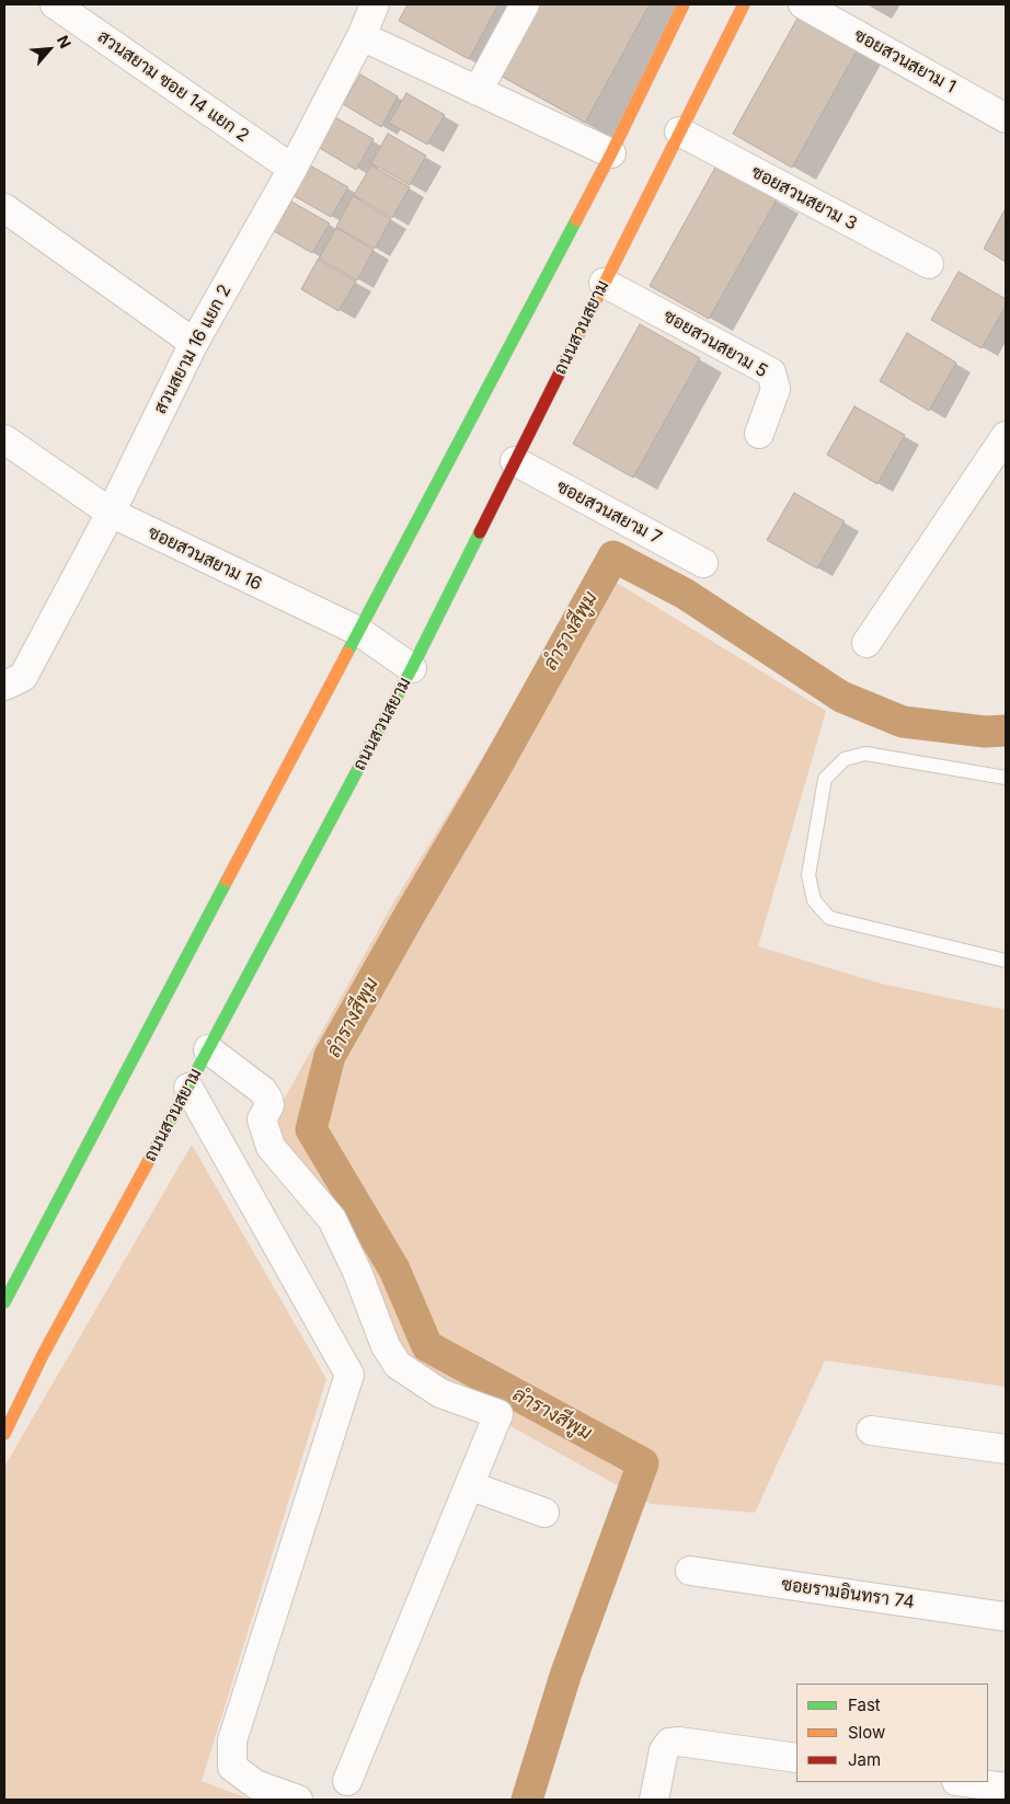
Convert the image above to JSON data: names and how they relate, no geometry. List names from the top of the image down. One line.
{"streets":{"street":["ซอยสวนสยาม 1","สวนสยาม ซอย 14 แยก 2","ซอยสวนสยาม 3","ถนนสวนสยาม","ซอยสวนสยาม 5","สวนสยาม 16 แยก 2","ซอยสวนสยาม 7","ซอยสวนสยาม 16","ซอยรามอินทรา 74"]},"crossings":[["สวนสยาม ซอย 14 แยก 2","สวนสยาม 16 แยก 2"],["ซอยสวนสยาม 3","ถนนสวนสยาม"],["ถนนสวนสยาม","ซอยสวนสยาม 5"],["ถนนสวนสยาม","ซอยสวนสยาม 7"],["ถนนสวนสยาม","ซอยสวนสยาม 16"],["สวนสยาม 16 แยก 2","ซอยสวนสยาม 16"]],"water":["ลำรางสีพูม"],"legend":["Fast","Slow","Jam"],"north":"top right"}
